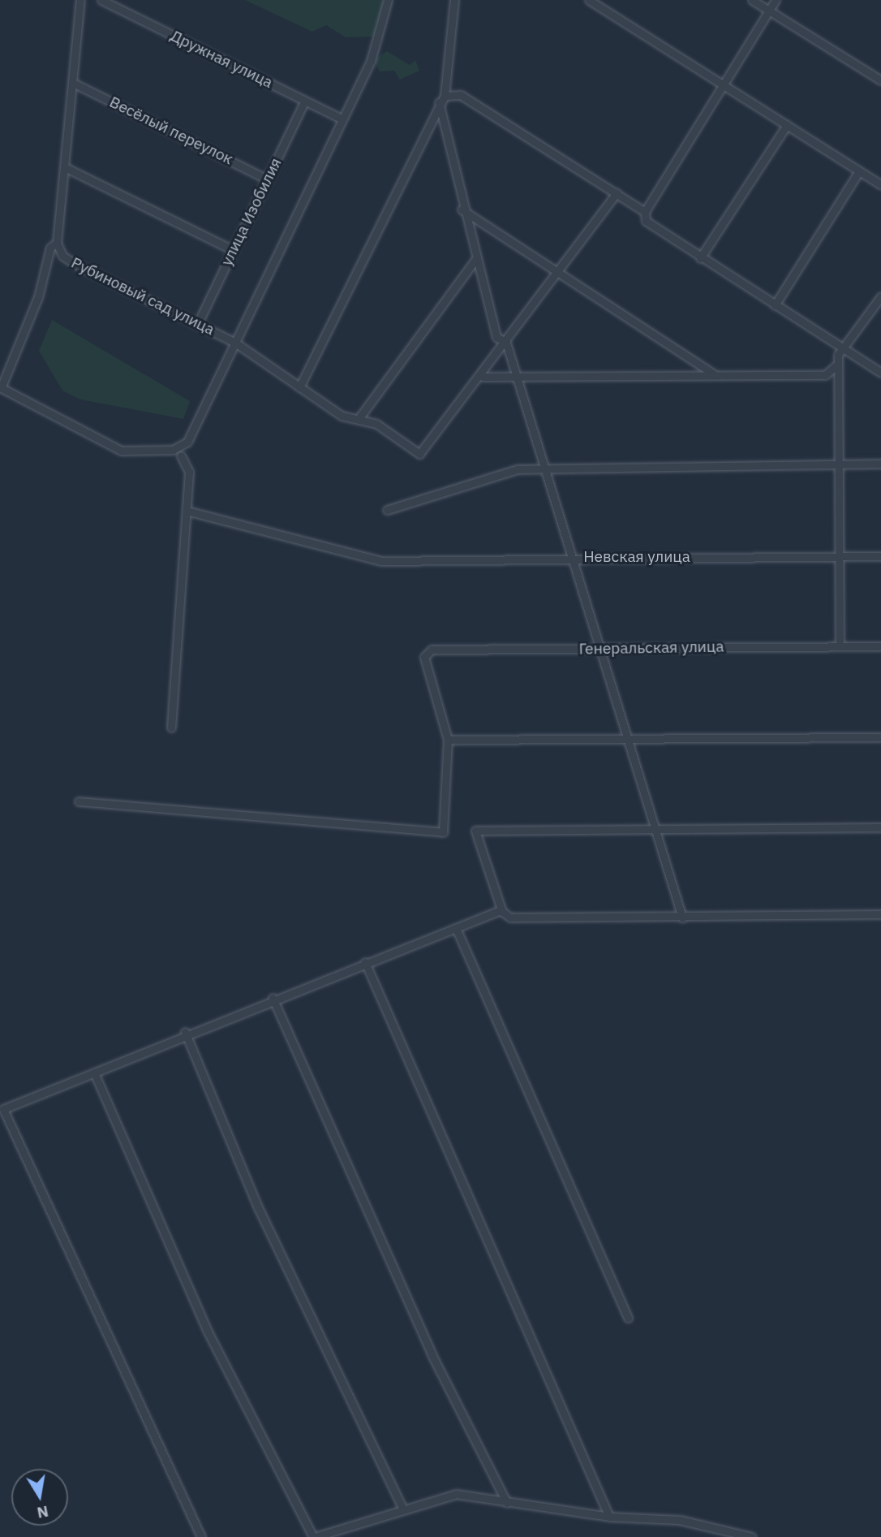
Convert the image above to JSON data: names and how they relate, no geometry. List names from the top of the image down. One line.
{"streets":{"street":["Дружная улица","Весёлый переулок","улица Изобилия","Рубиновый сад улица","Невская улица","Генеральская улица"]},"crossings":[["Дружная улица","улица Изобилия"],["Весёлый переулок","улица Изобилия"],["улица Изобилия","Рубиновый сад улица"]],"north":"bottom"}
